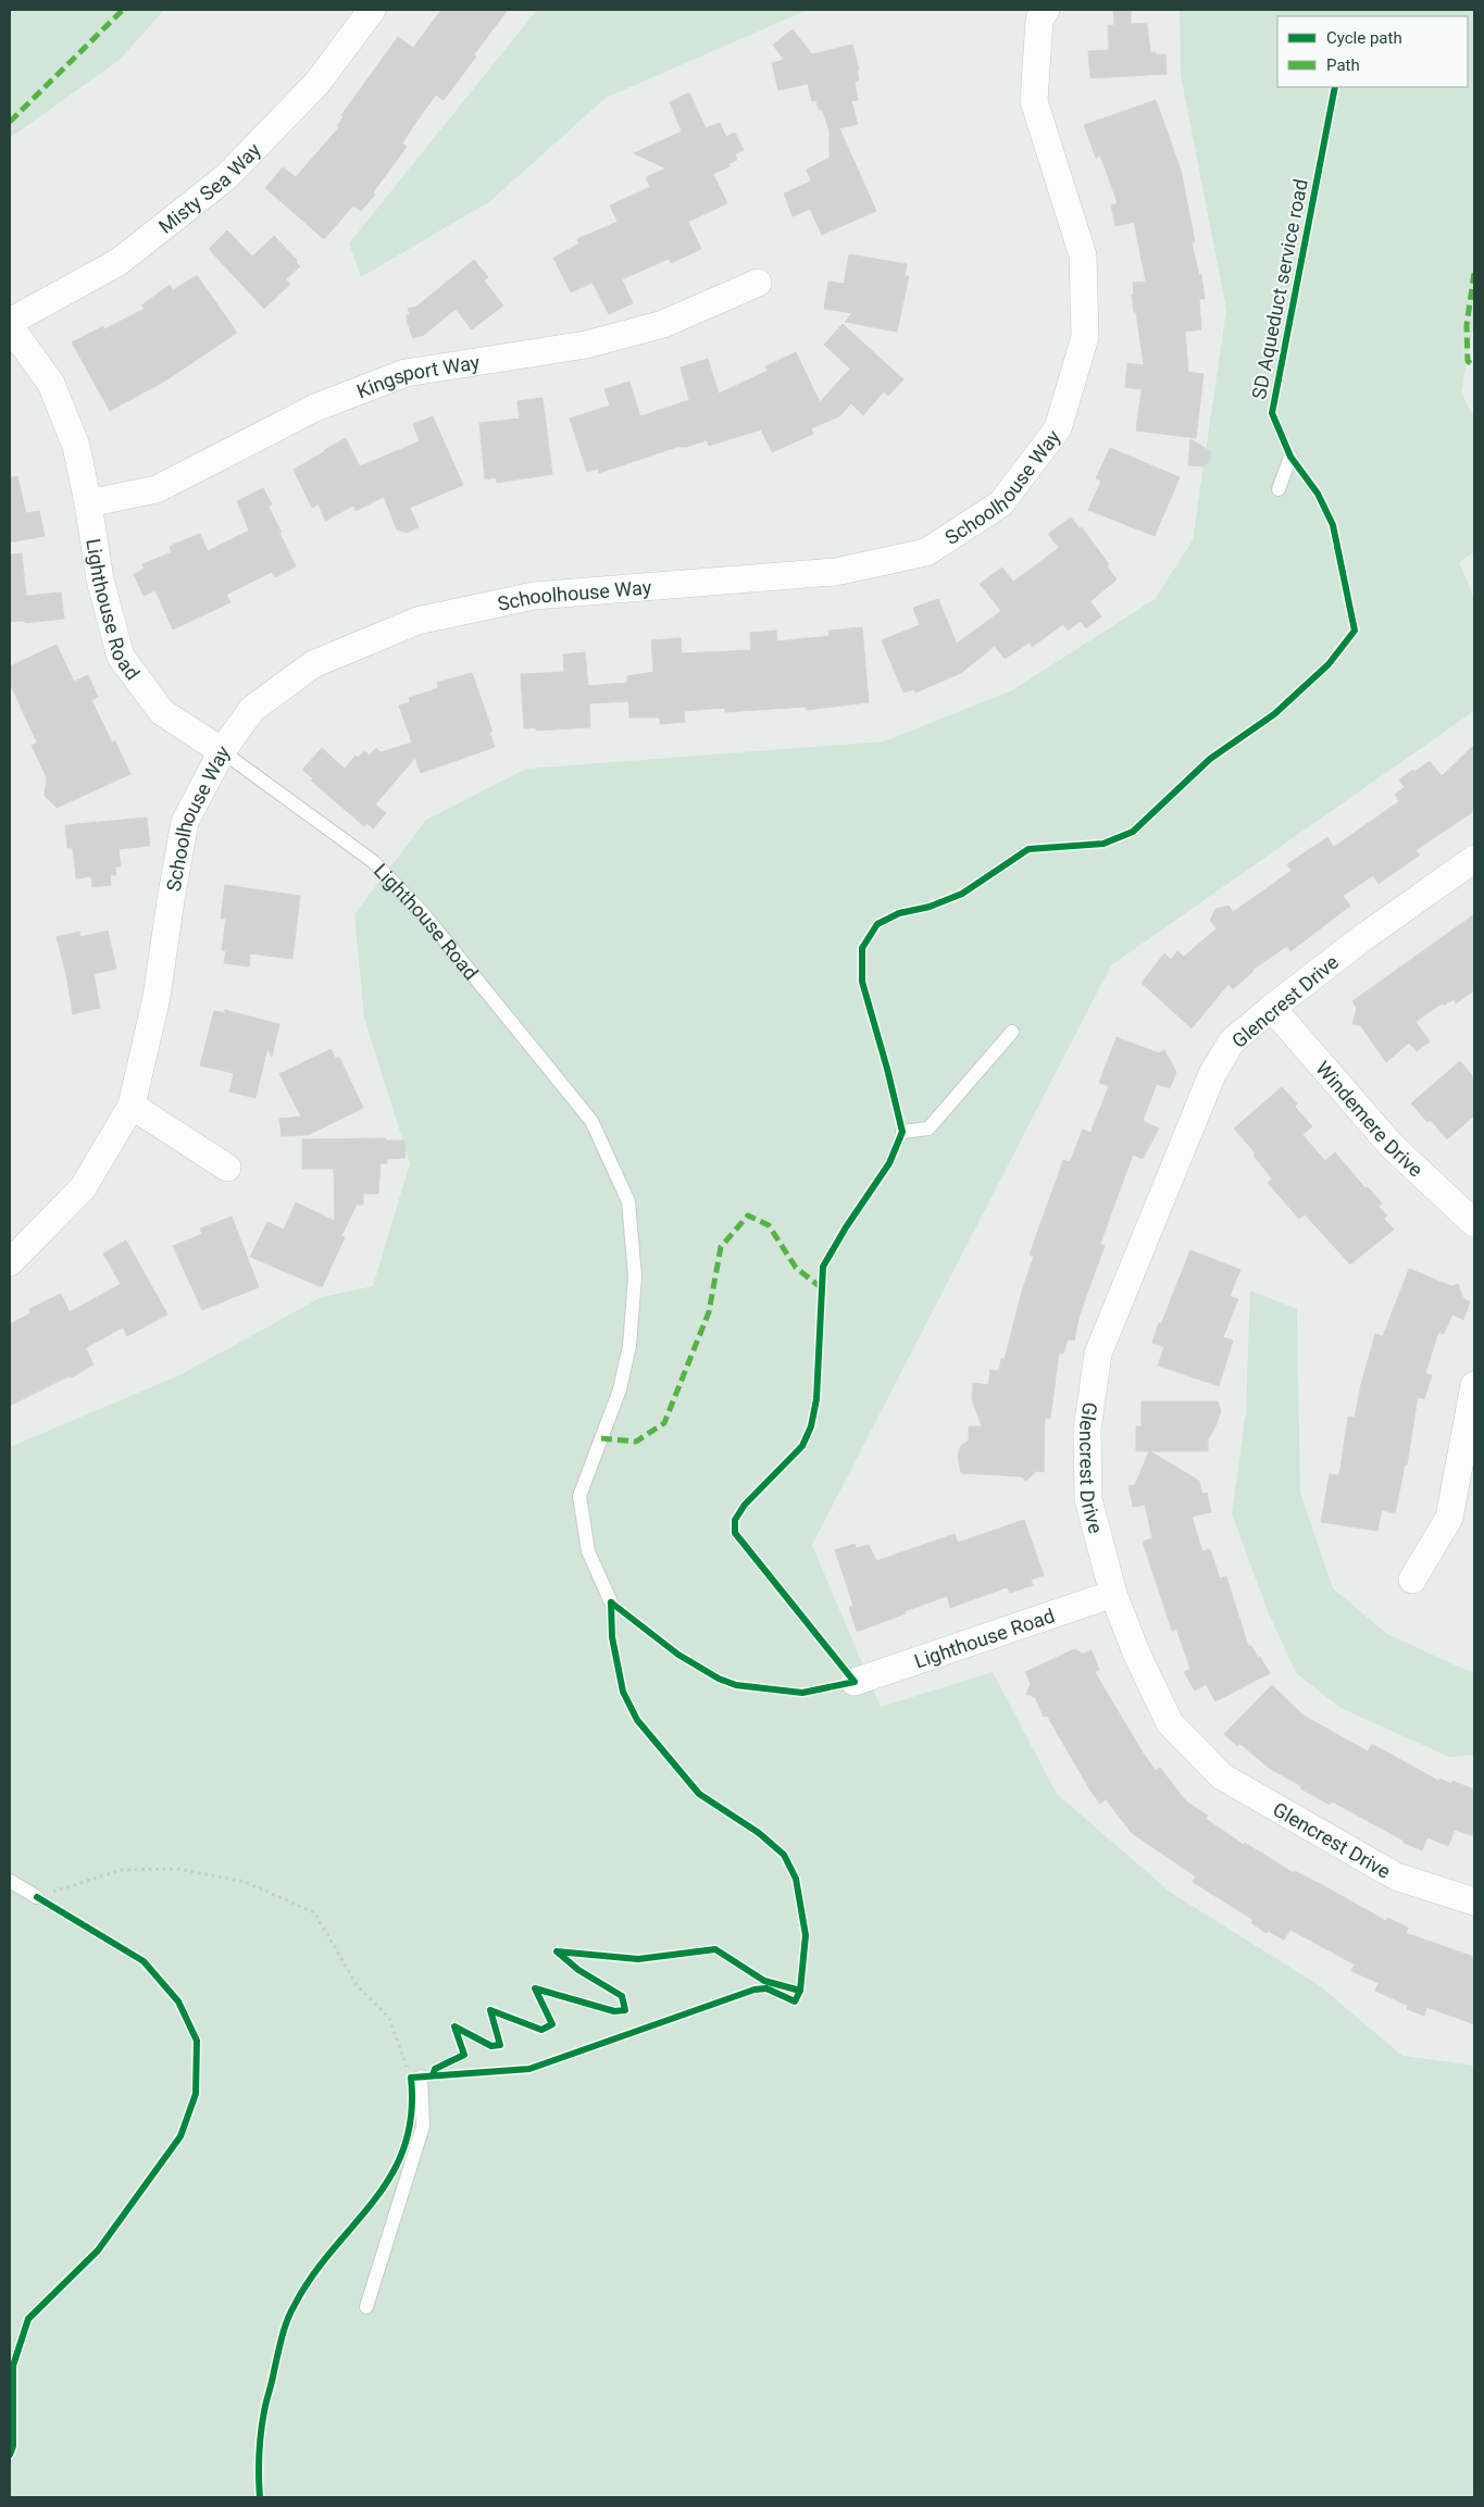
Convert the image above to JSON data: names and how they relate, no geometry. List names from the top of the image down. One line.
{"streets":{"street":["Misty Sea Way","Kingsport Way","Schoolhouse Way","Lighthouse Road","Glencrest Drive","Windemere Drive"],"cycle path":["SD Aqueduct service road"]},"crossings":[["Kingsport Way","Lighthouse Road"],["Schoolhouse Way","Lighthouse Road"],["Lighthouse Road","Glencrest Drive"],["Glencrest Drive","Windemere Drive"]],"legend":["Cycle path","Path"]}
